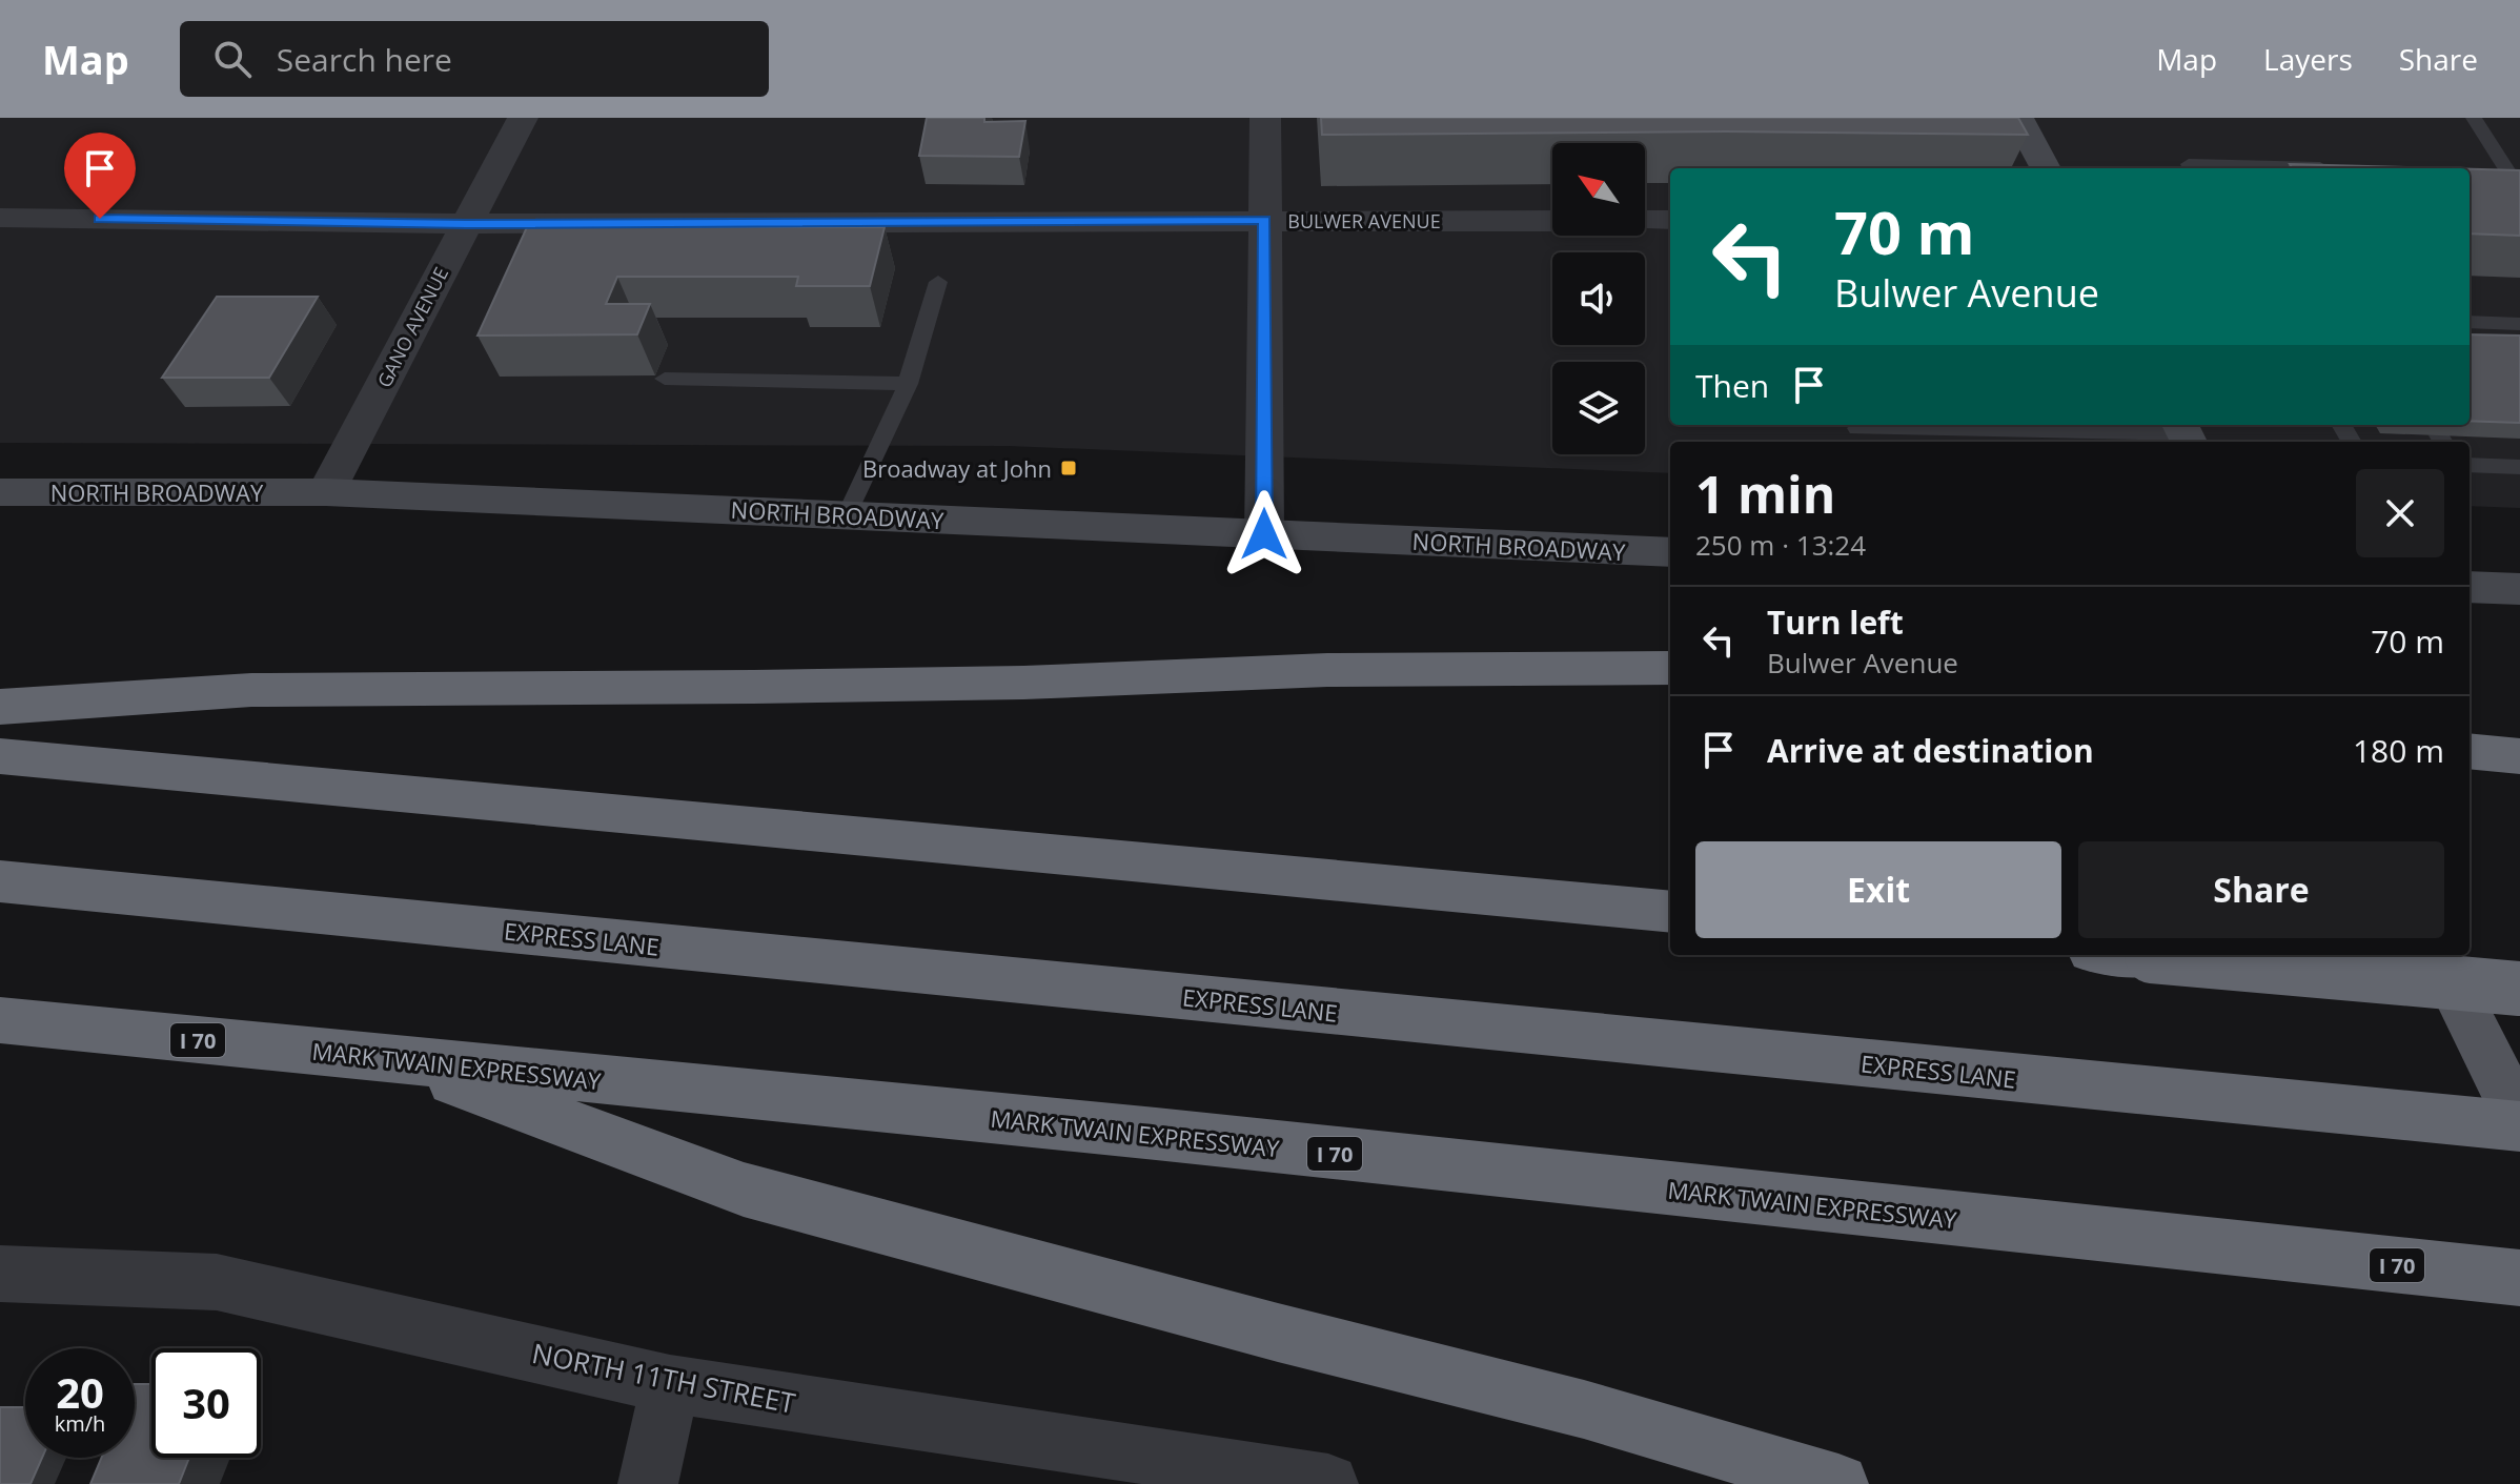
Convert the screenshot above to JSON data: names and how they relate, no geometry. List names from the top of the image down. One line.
{"streets":{"highway":["EXPRESS LANE","I 70","MARK TWAIN EXPRESSWAY"],"main road":["NORTH BROADWAY"],"street":["BULWER AVENUE","GANO AVENUE","NORTH 11TH STREET"]},"crossings":[["BULWER AVENUE","GANO AVENUE"],["GANO AVENUE","NORTH BROADWAY"]],"places":{"transit":["Broadway at John"]},"north":"top left","page":{"header":"Map","search":"Search here","nav":["Map","Layers","Share"],"turn":["70 m","Bulwer Avenue"],"then":"Then","heading":["1 min","250 m · 13:24"],"list":[{"name":"Turn left","note":"Bulwer Avenue","value":"70 m"},{"name":"Arrive at destination","value":"180 m"}],"buttons":["Exit","Share"],"speed":"20 km/h","limit":"30"}}
